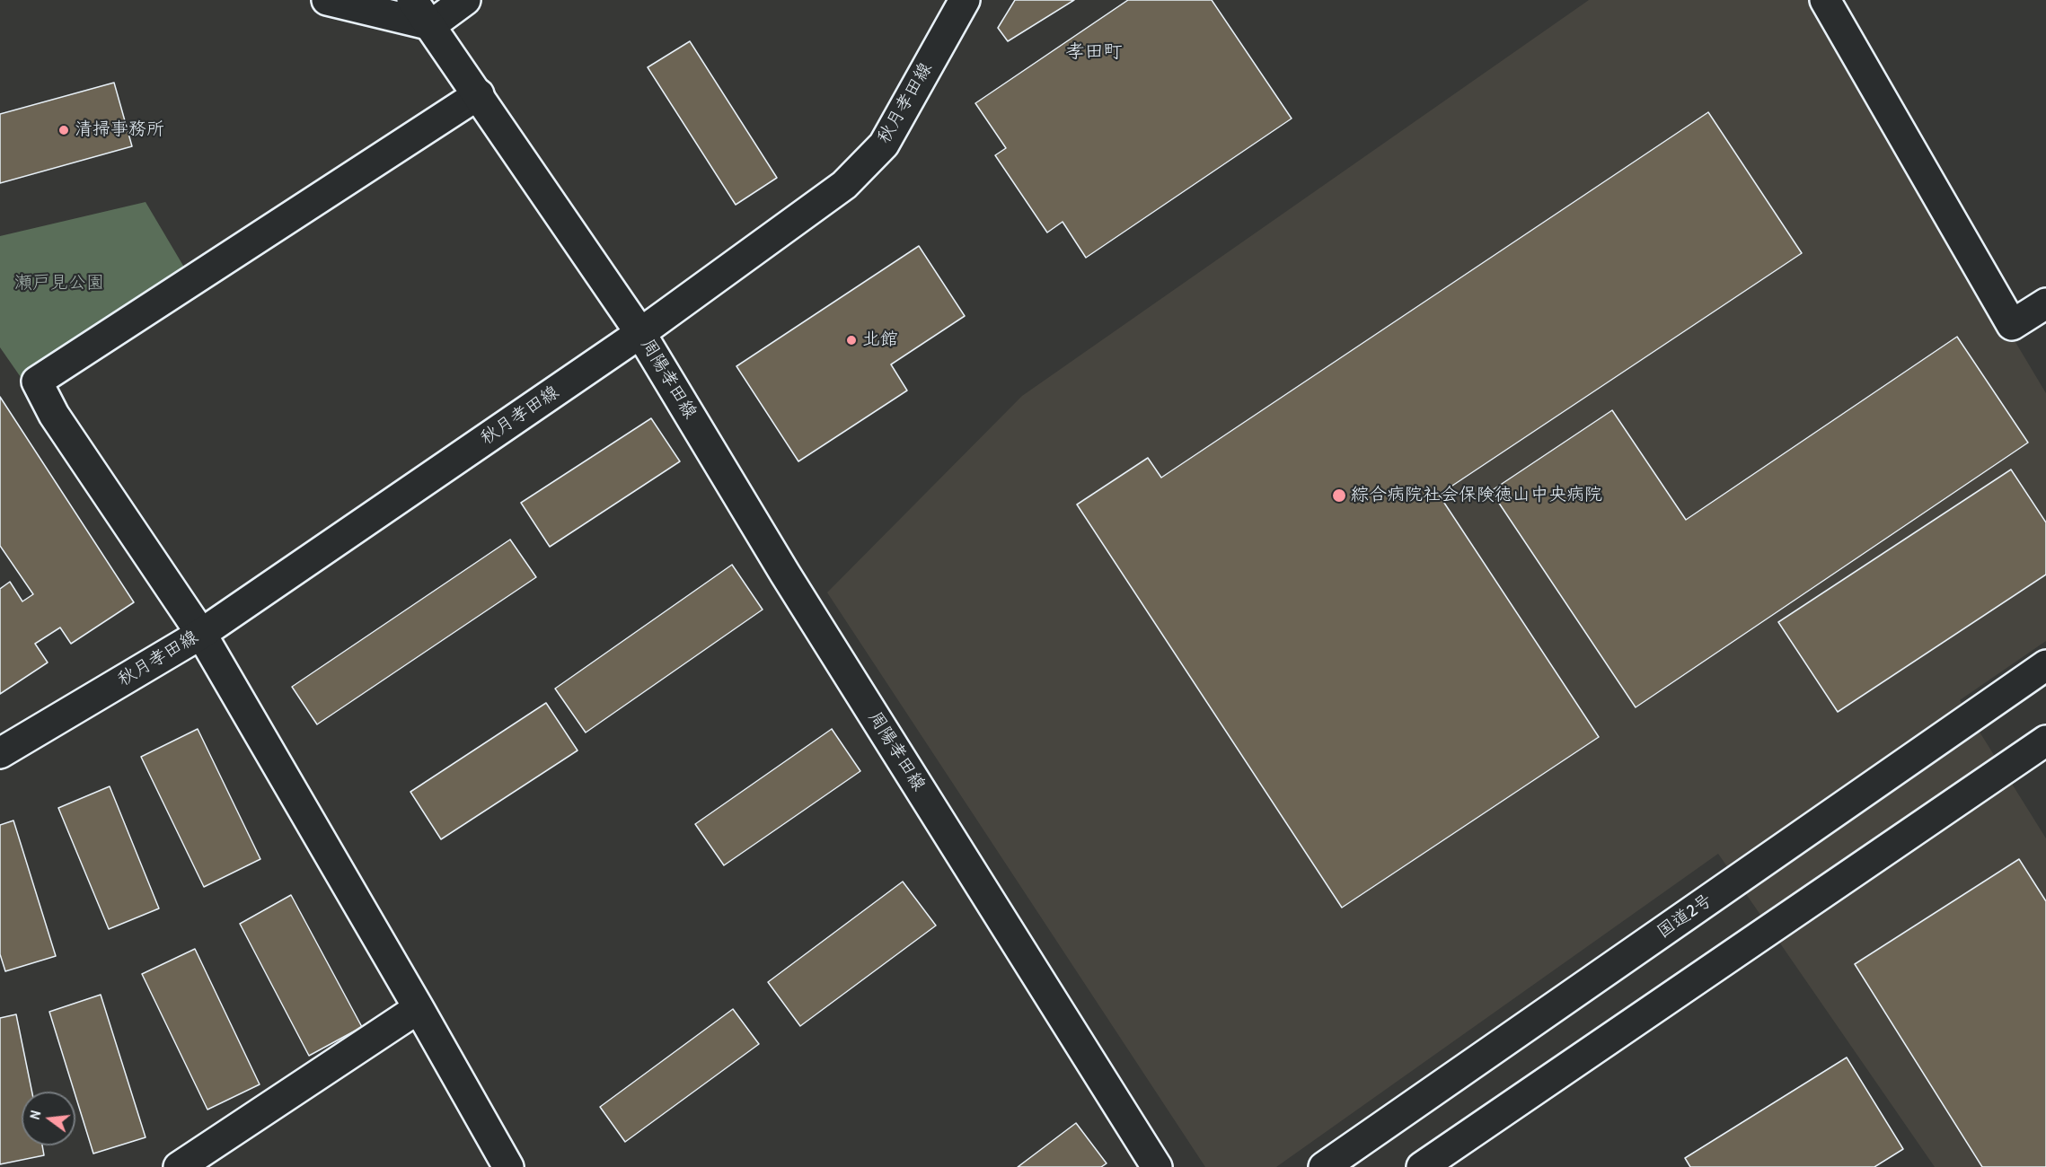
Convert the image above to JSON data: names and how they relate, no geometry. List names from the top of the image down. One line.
{"streets":{"main road":["秋月孝田線","周陽孝田線","国道2号"]},"crossings":[["秋月孝田線","周陽孝田線"]],"districts":["孝田町"],"parks":["瀬戸見公園"],"places":["清掃事務所","北館","綜合病院社会保険徳山中央病院"],"north":"left"}
